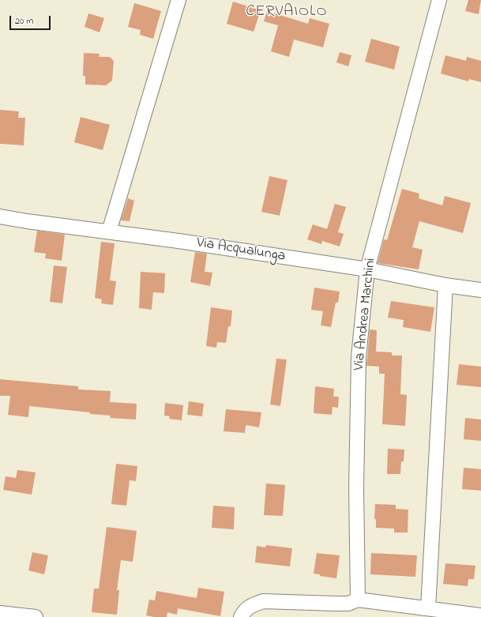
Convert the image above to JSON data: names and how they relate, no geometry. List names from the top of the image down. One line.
{"streets":{"street":["Via Acqualunga","Via Andrea Marchini"]},"crossings":[["Via Acqualunga","Via Andrea Marchini"]],"districts":["CERVAIOLO"],"scale_bar":"20 m"}
